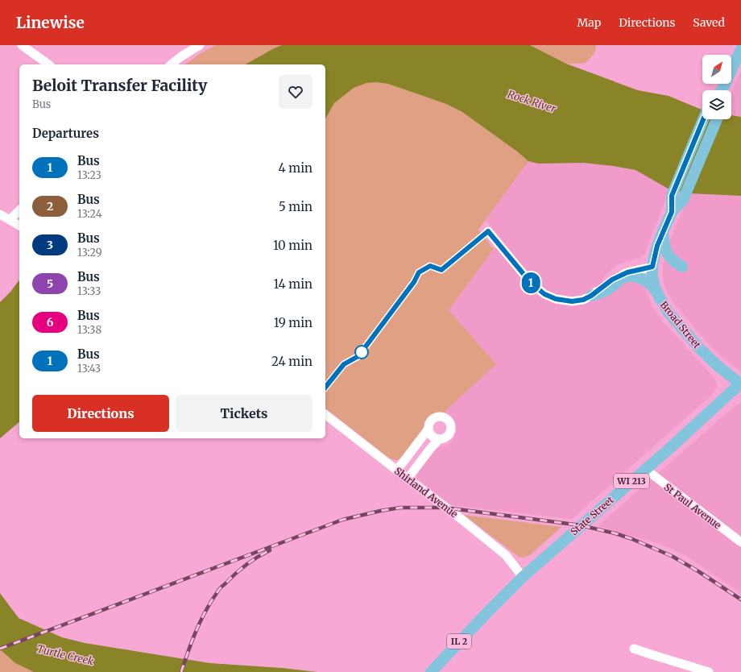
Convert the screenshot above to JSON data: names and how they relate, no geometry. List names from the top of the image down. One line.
{"streets":{"main road":["Broad Street","WI 213","State Street","IL 2"],"street":["Shirland Avenue","St Paul Avenue"]},"crossings":[["Broad Street","State Street"],["Shirland Avenue","State Street"],["St Paul Avenue","State Street"],["State Street","IL 2"]],"water":["Rock River","Turtle Creek"],"lines":["bus line 1"],"north":"top right","page":{"header":"Linewise","nav":["Map","Directions","Saved"],"on_map":"1","heading":[["Beloit Transfer Facility","Bus"],"Departures"],"list":[{"mark":"1","name":"Bus","note":"13:23","value":"4 min"},{"mark":"2","name":"Bus","note":"13:24","value":"5 min"},{"mark":"3","name":"Bus","note":"13:29","value":"10 min"},{"mark":"5","name":"Bus","note":"13:33","value":"14 min"},{"mark":"6","name":"Bus","note":"13:38","value":"19 min"},{"mark":"1","name":"Bus","note":"13:43","value":"24 min"}],"buttons":["Directions","Tickets"]}}
